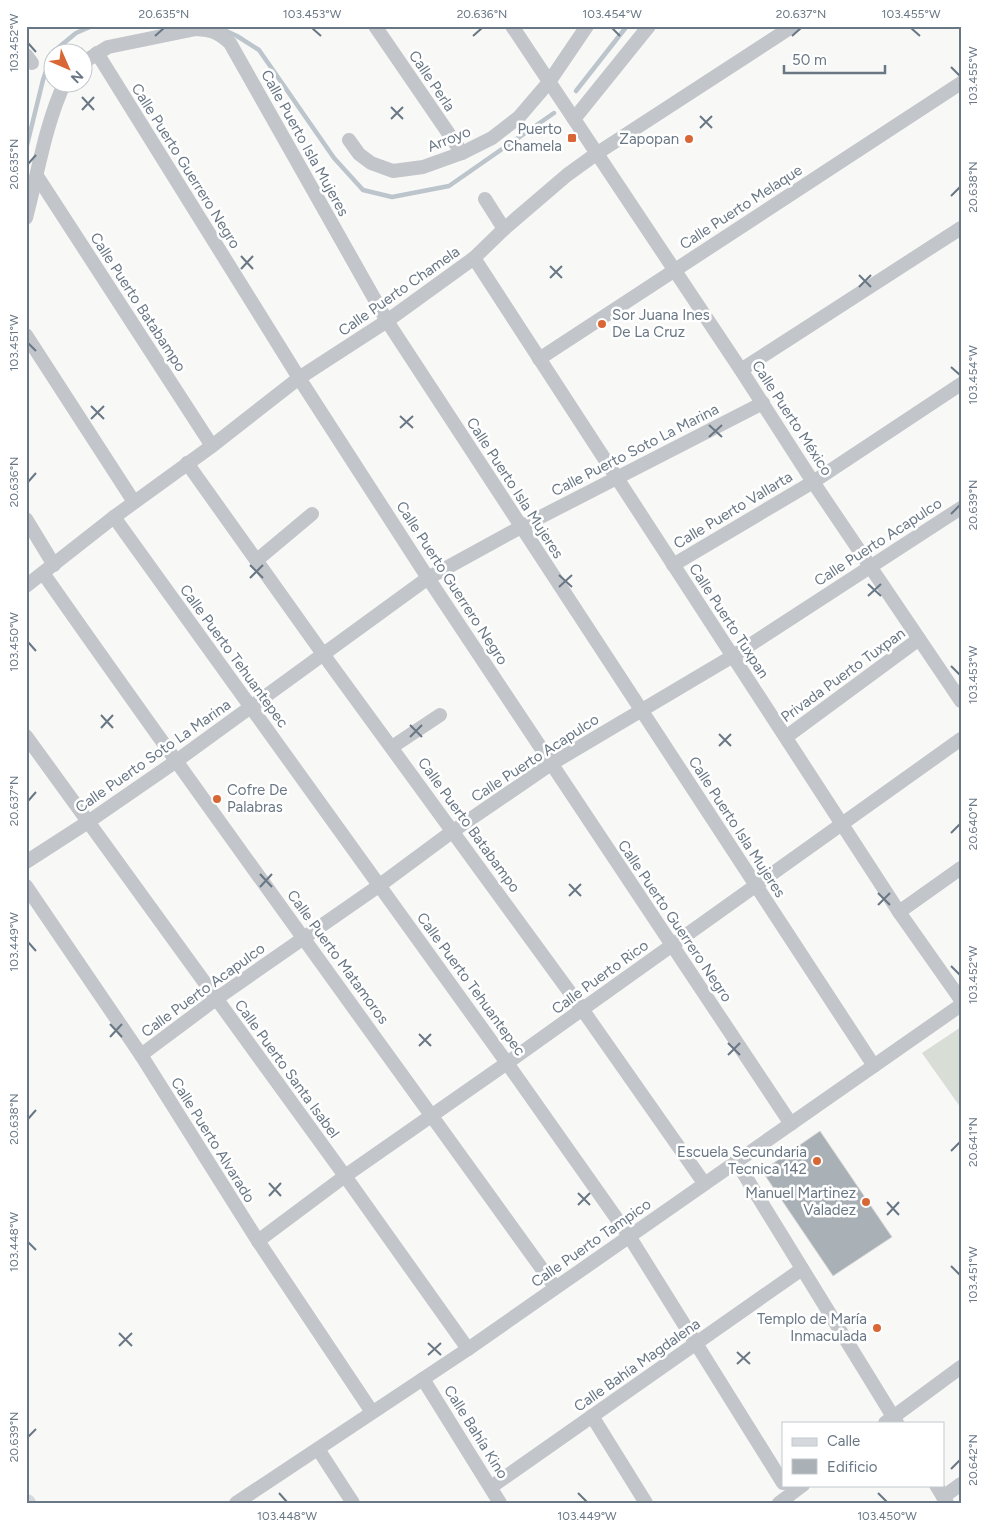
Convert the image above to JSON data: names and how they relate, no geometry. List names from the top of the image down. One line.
{"streets":{"street":["Calle Perla","Arroyo","Calle Puerto Isla Mujeres","Calle Puerto Guerrero Negro","Calle Puerto Melaque","Calle Puerto Chamela","Calle Puerto Batabampo","Calle Puerto México","Calle Puerto Soto La Marina","Calle Puerto Vallarta","Calle Puerto Acapulco","Calle Puerto Tuxpan","Calle Puerto Tehuantepec","Privada Puerto Tuxpan","Calle Puerto Matamoros","Calle Puerto Rico","Calle Puerto Santa Isabel","Calle Puerto Alvarado","Calle Puerto Tampico","Calle Bahía Magdalena","Calle Bahía Kino"]},"crossings":[["Calle Perla","Arroyo"],["Arroyo","Calle Puerto México"],["Calle Puerto Isla Mujeres","Calle Puerto Guerrero Negro"],["Calle Puerto Isla Mujeres","Calle Puerto Chamela"],["Calle Puerto Isla Mujeres","Calle Puerto Soto La Marina"],["Calle Puerto Isla Mujeres","Calle Puerto Acapulco"],["Calle Puerto Isla Mujeres","Calle Puerto Rico"],["Calle Puerto Isla Mujeres","Calle Puerto Tampico"],["Calle Puerto Guerrero Negro","Calle Puerto Chamela"],["Calle Puerto Guerrero Negro","Calle Puerto Soto La Marina"],["Calle Puerto Guerrero Negro","Calle Puerto Acapulco"],["Calle Puerto Guerrero Negro","Calle Puerto Rico"],["Calle Puerto Guerrero Negro","Calle Puerto Tampico"],["Calle Puerto Melaque","Calle Puerto México"],["Calle Puerto Melaque","Calle Puerto Tuxpan"],["Calle Puerto Chamela","Calle Puerto Batabampo"],["Calle Puerto Chamela","Calle Puerto México"],["Calle Puerto Chamela","Calle Puerto Tuxpan"],["Calle Puerto Chamela","Calle Puerto Tehuantepec"],["Calle Puerto Chamela","Calle Puerto Matamoros"],["Calle Puerto Batabampo","Calle Puerto Soto La Marina"],["Calle Puerto Batabampo","Calle Puerto Acapulco"],["Calle Puerto Batabampo","Calle Puerto Rico"],["Calle Puerto Batabampo","Calle Puerto Tampico"],["Calle Puerto México","Calle Puerto Soto La Marina"],["Calle Puerto México","Calle Puerto Vallarta"],["Calle Puerto México","Calle Puerto Acapulco"],["Calle Puerto México","Privada Puerto Tuxpan"],["Calle Puerto Soto La Marina","Calle Puerto Tuxpan"],["Calle Puerto Soto La Marina","Calle Puerto Tehuantepec"],["Calle Puerto Soto La Marina","Calle Puerto Matamoros"],["Calle Puerto Soto La Marina","Calle Puerto Santa Isabel"],["Calle Puerto Vallarta","Calle Puerto Tuxpan"],["Calle Puerto Acapulco","Calle Puerto Tuxpan"],["Calle Puerto Acapulco","Calle Puerto Tehuantepec"],["Calle Puerto Acapulco","Calle Puerto Matamoros"],["Calle Puerto Acapulco","Calle Puerto Santa Isabel"],["Calle Puerto Acapulco","Calle Puerto Alvarado"],["Calle Puerto Tuxpan","Privada Puerto Tuxpan"],["Calle Puerto Tuxpan","Calle Puerto Rico"],["Calle Puerto Tehuantepec","Calle Puerto Rico"],["Calle Puerto Tehuantepec","Calle Puerto Tampico"],["Calle Puerto Tehuantepec","Calle Bahía Magdalena"],["Calle Puerto Matamoros","Calle Puerto Rico"],["Calle Puerto Matamoros","Calle Puerto Tampico"],["Calle Puerto Rico","Calle Puerto Santa Isabel"],["Calle Puerto Rico","Calle Puerto Alvarado"],["Calle Puerto Santa Isabel","Calle Puerto Tampico"],["Calle Puerto Alvarado","Calle Puerto Tampico"],["Calle Puerto Tampico","Calle Bahía Kino"],["Calle Bahía Magdalena","Calle Bahía Kino"]],"places":{"transit":["Puerto Chamela"],"other":["Zapopan","Sor Juana Ines De La Cruz","Cofre De Palabras","Escuela Secundaria Tecnica 142","Manuel Martinez Valadez","Templo de María Inmaculada"]},"legend":["Calle","Edificio"],"scale_bar":"50 m","north":"bottom right","coordinates":["20.635°N","103.453°W","20.636°N","103.454°W","20.637°N","103.455°W","103.452°W","20.638°N","103.451°W","20.639°N","103.450°W","20.640°N","103.449°W","20.641°N","103.448°W","20.642°N"]}
